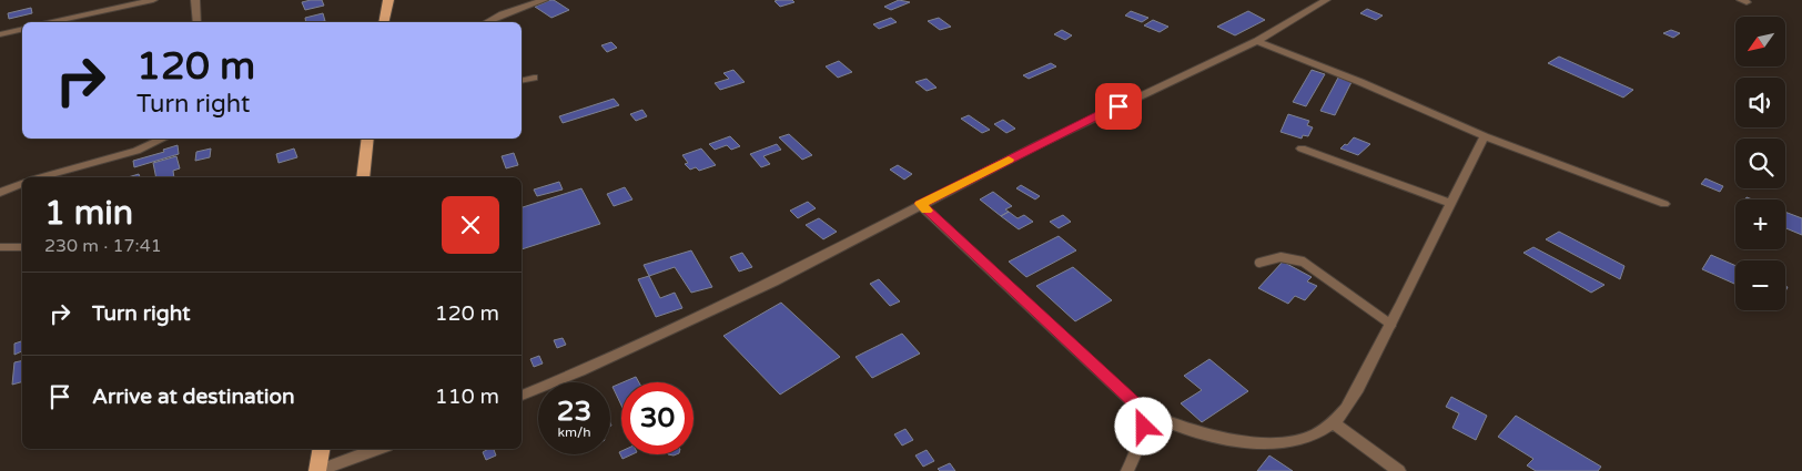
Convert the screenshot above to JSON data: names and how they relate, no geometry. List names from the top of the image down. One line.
{"north":"bottom left","page":{"map_buttons":["+","−"],"turn":["120 m","Turn right"],"heading":["1 min","230 m · 17:41"],"list":[{"name":"Turn right","value":"120 m"},{"name":"Arrive at destination","value":"110 m"}],"speed":"23 km/h","limit":"30"}}
